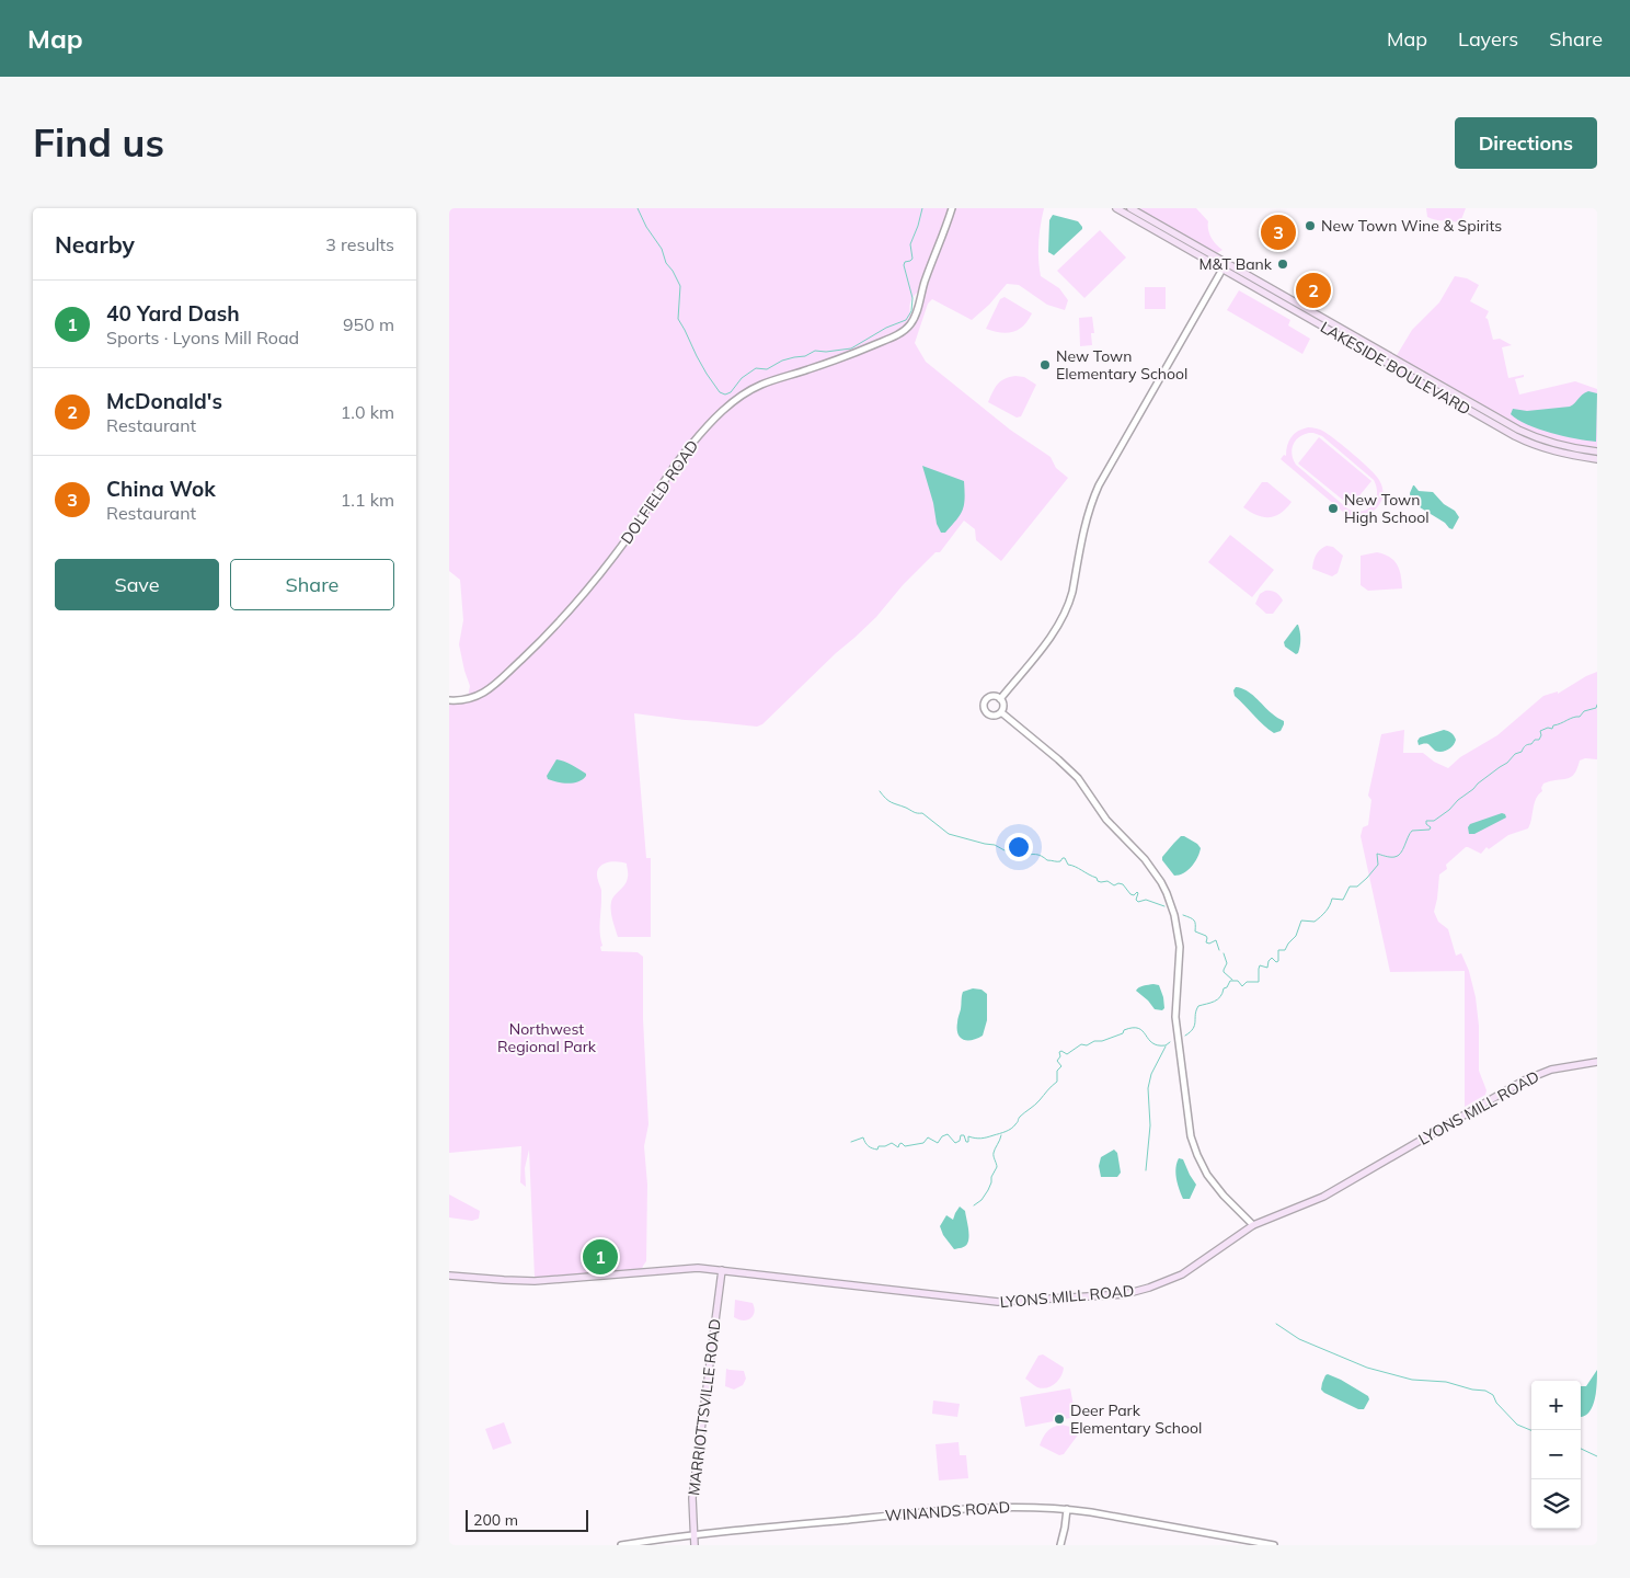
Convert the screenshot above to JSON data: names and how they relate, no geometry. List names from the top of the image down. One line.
{"streets":{"main road":["LAKESIDE BOULEVARD","LYONS MILL ROAD","MARRIOTTSVILLE ROAD"],"street":["DOLFIELD ROAD","WINANDS ROAD"]},"crossings":[["LYONS MILL ROAD","MARRIOTTSVILLE ROAD"],["MARRIOTTSVILLE ROAD","WINANDS ROAD"]],"parks":["Northwest Regional Park"],"places":["New Town Wine & Spirits","M&T Bank","New Town Elementary School","New Town High School","Deer Park Elementary School"],"scale_bar":"200 m","page":{"header":"Map","nav":["Map","Layers","Share"],"buttons":["Directions",["Save","Share"]],"title":"Find us","heading":["Nearby","3 results"],"pins":["3","2","1"],"list":[{"mark":"1","name":"40 Yard Dash","note":"Sports · Lyons Mill Road","value":"950 m"},{"mark":"2","name":"McDonald's","note":"Restaurant","value":"1.0 km"},{"mark":"3","name":"China Wok","note":"Restaurant","value":"1.1 km"}],"map_buttons":["+","−"],"scale":"200 m"}}
